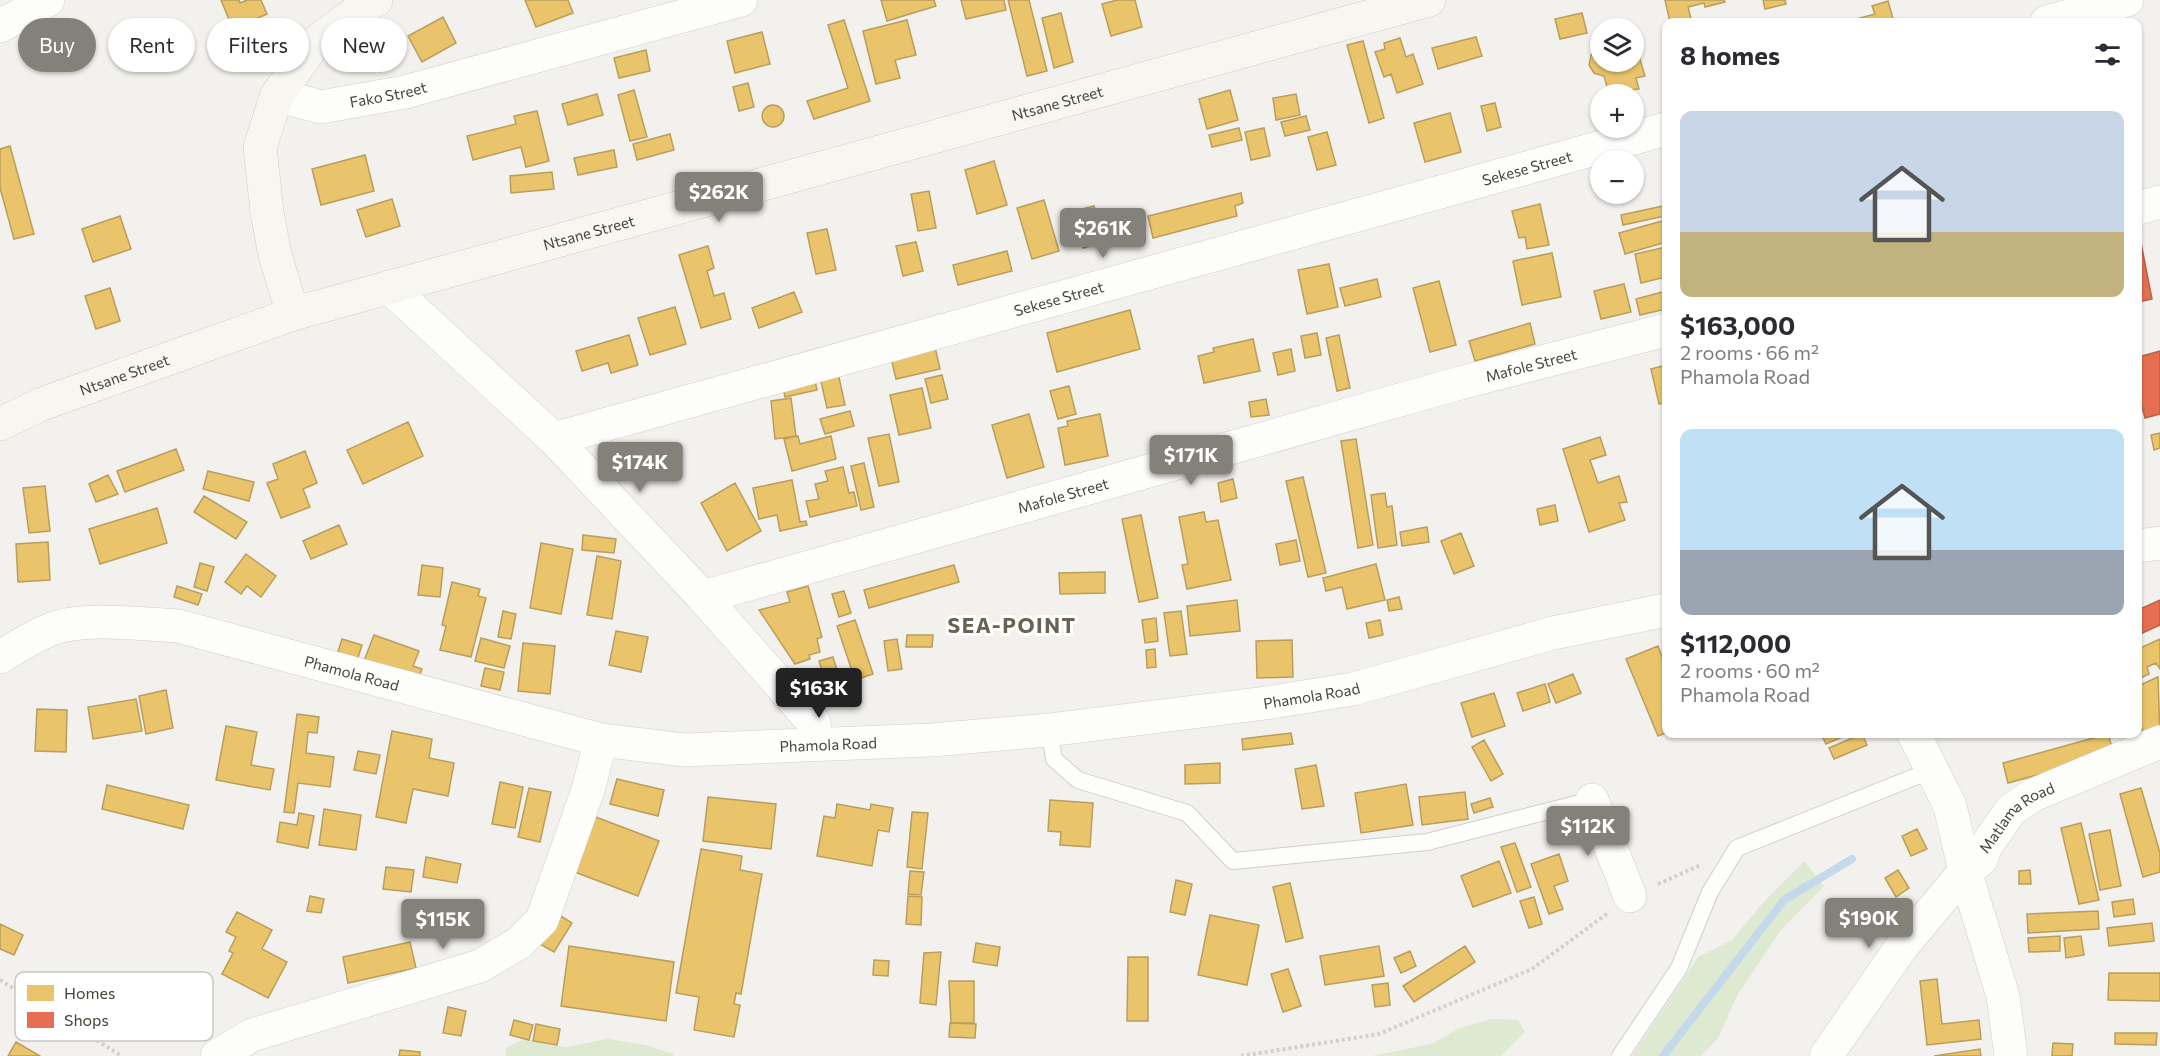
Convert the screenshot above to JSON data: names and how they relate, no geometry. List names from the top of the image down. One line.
{"streets":{"street":["Fako Street","Ntsane Street","Sekese Street","Mafole Street","Phamola Road","Matlama Road"]},"districts":["SEA-POINT"],"legend":["Homes","Shops"],"page":{"map_buttons":["+","−"],"chip":["Buy","Rent","Filters","New"],"heading":"8 homes","list":[{"name":"$163,000","note":"2 rooms · 66 m² · Phamola Road"},{"name":"$112,000","note":"2 rooms · 60 m² · Phamola Road"}],"price":["$262K","$261K","$171K","$174K","$163K","$112K","$190K","$115K"]}}
